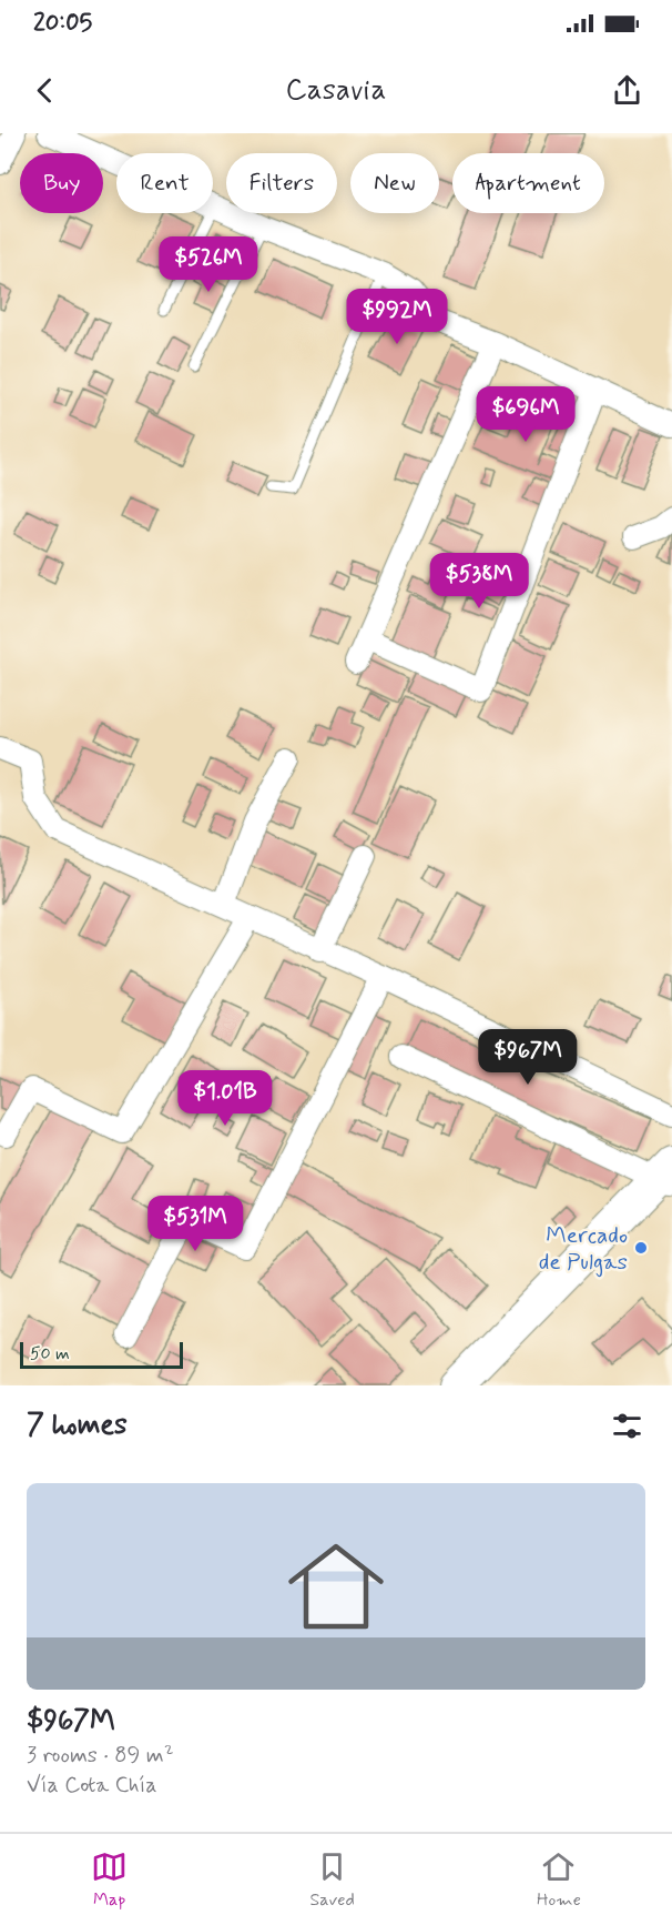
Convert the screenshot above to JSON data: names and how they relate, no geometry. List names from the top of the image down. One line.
{"places":["Mercado de Pulgas"],"scale_bar":"50 m","page":{"status":"20:05","header":"Casavia","chip":["Buy","Rent","Filters","New","Apartment"],"price":["$526M","$992M","$696M","$538M","$967M","$1.01B","$531M"],"scale":"50 m","heading":"7 homes","list":[{"name":"$967M","note":"3 rooms · 89 m² · Vía Cota Chía"}],"tabs":["Map","Saved","Home"]}}
